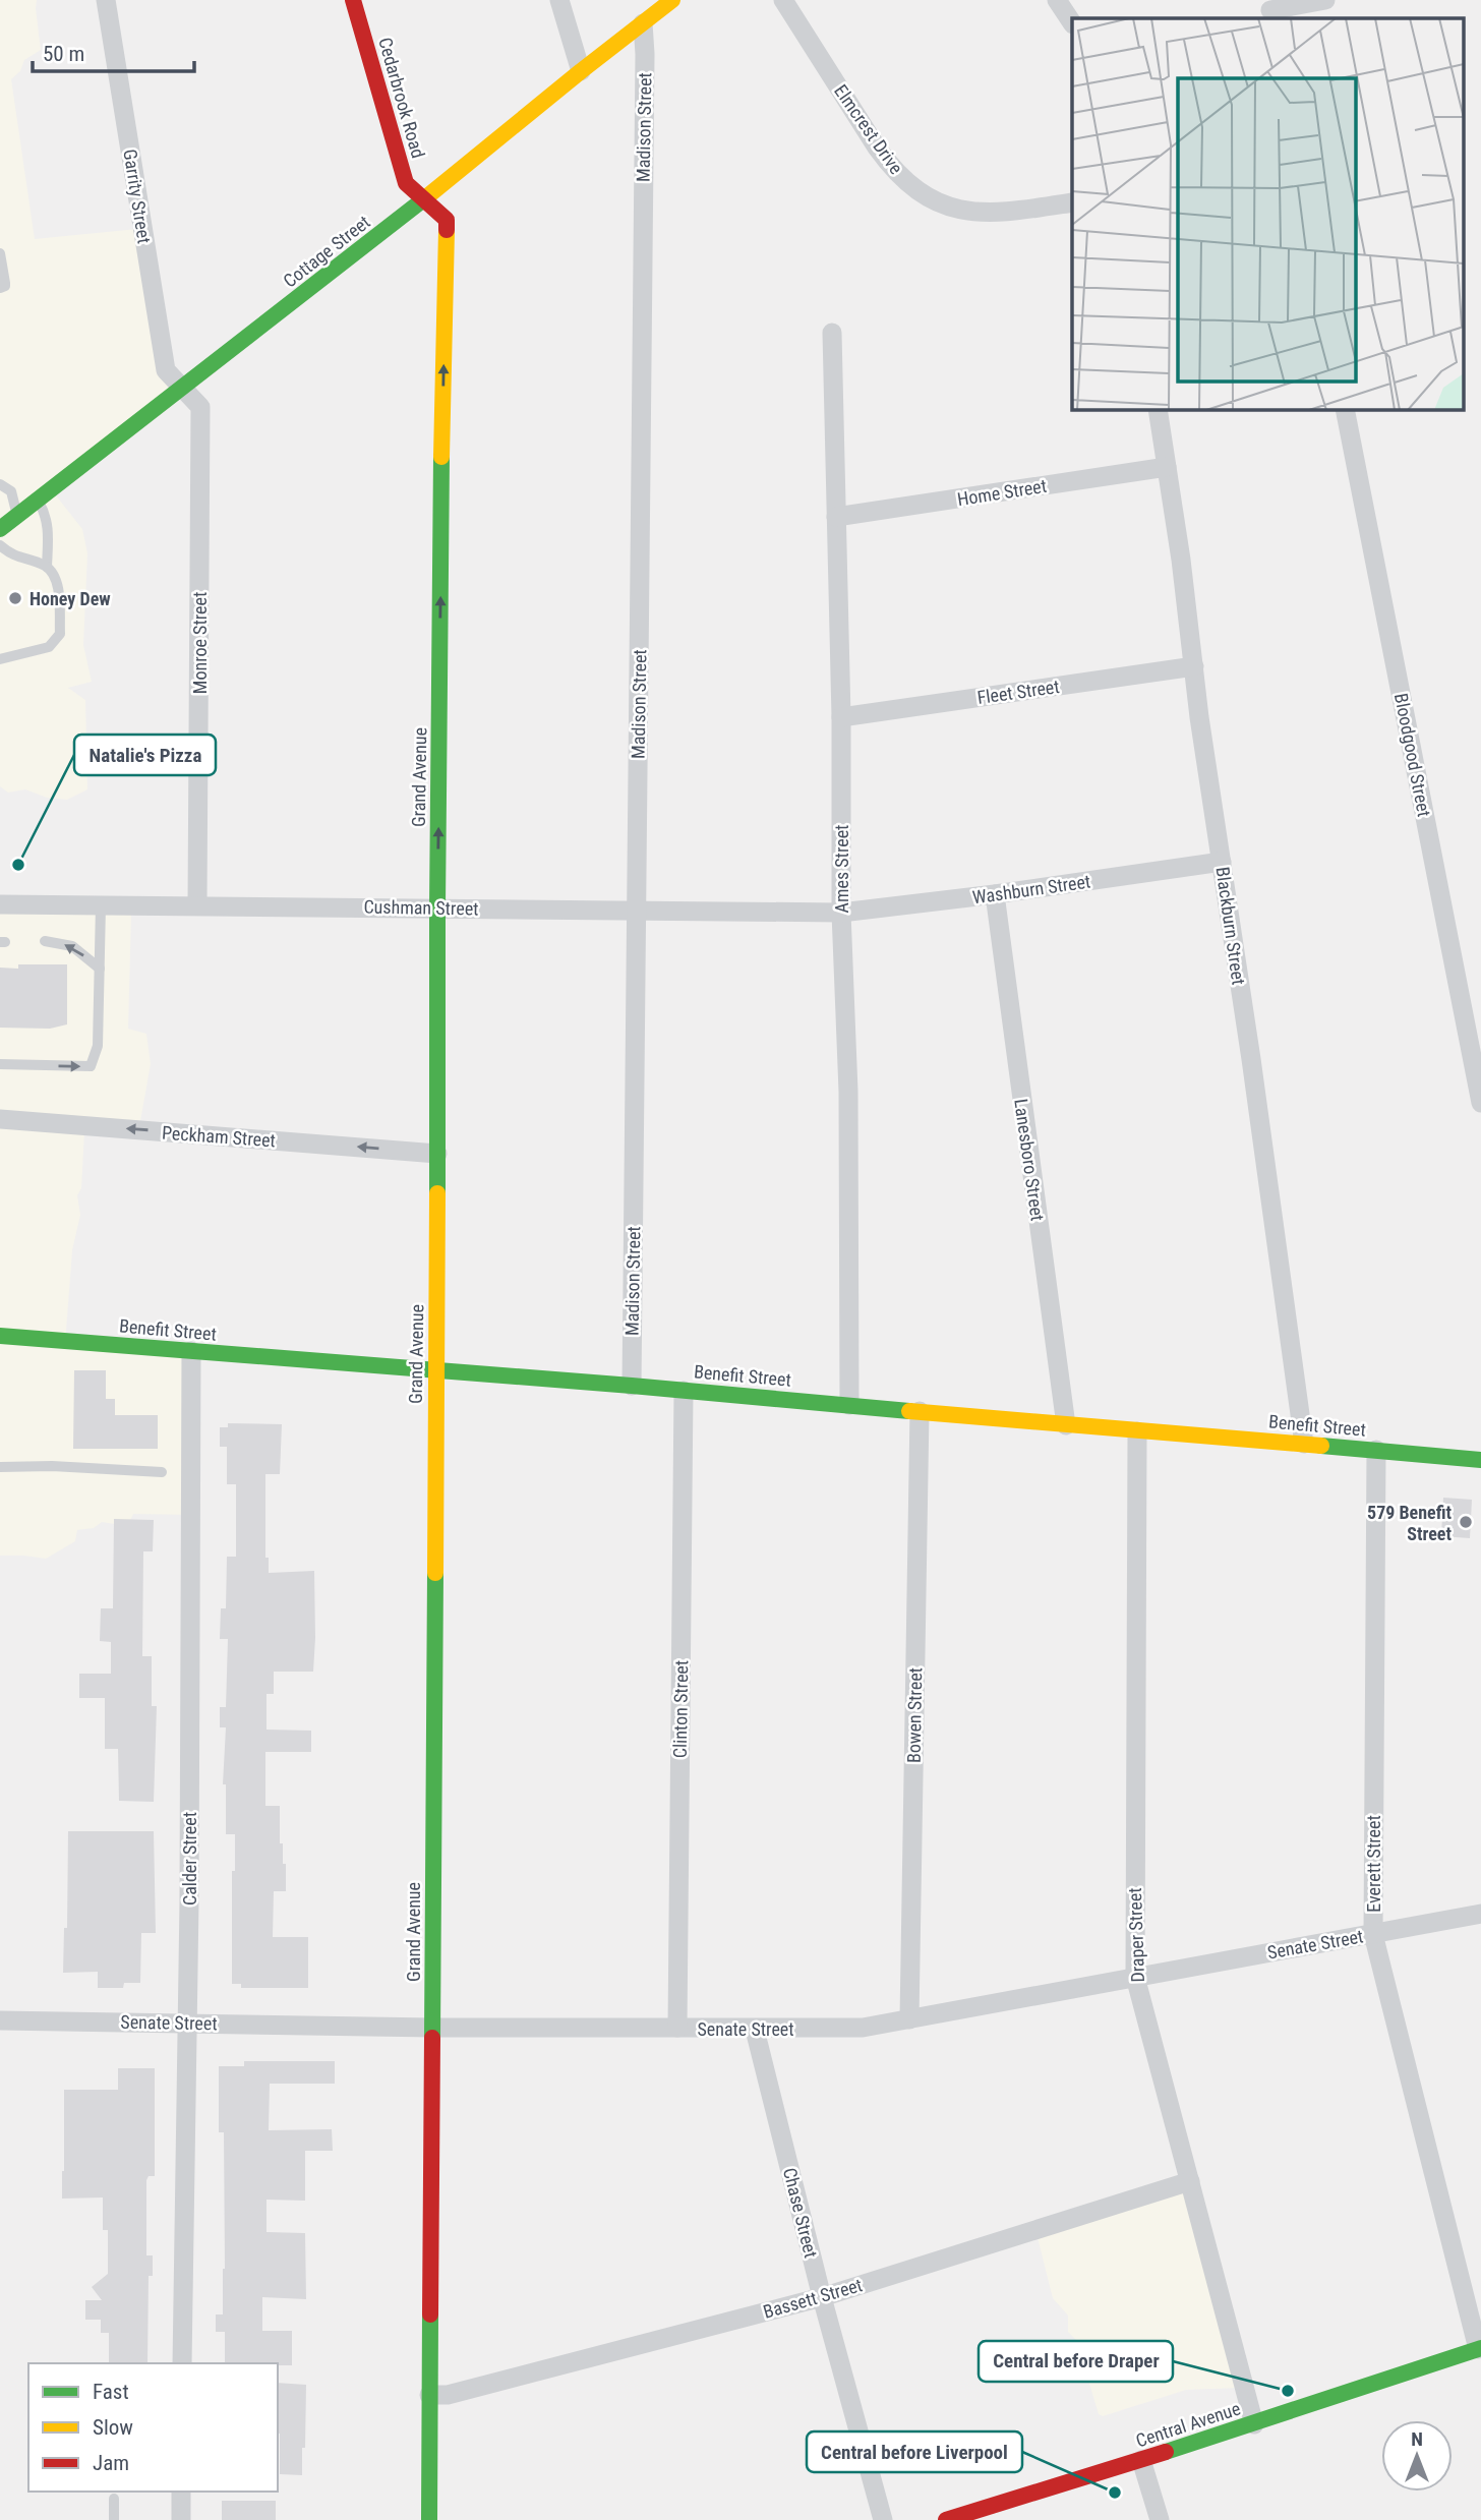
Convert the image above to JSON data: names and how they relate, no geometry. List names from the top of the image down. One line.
{"streets":{"street":["Cedarbrook Road","Madison Street","Elmcrest Drive","Garrity Street","Cottage Street","Home Street","Monroe Street","Fleet Street","Bloodgood Street","Grand Avenue","Ames Street","Washburn Street","Cushman Street","Blackburn Street","Peckham Street","Lanesboro Street","Benefit Street","Clinton Street","Bowen Street","Calder Street","Everett Street","Draper Street","Senate Street","Chase Street","Bassett Street","Central Avenue"]},"crossings":[["Cedarbrook Road","Cottage Street"],["Cedarbrook Road","Grand Avenue"],["Madison Street","Cottage Street"],["Madison Street","Cushman Street"],["Madison Street","Benefit Street"],["Garrity Street","Cottage Street"],["Garrity Street","Monroe Street"],["Cottage Street","Monroe Street"],["Cottage Street","Grand Avenue"],["Home Street","Ames Street"],["Home Street","Blackburn Street"],["Monroe Street","Cushman Street"],["Fleet Street","Ames Street"],["Fleet Street","Blackburn Street"],["Grand Avenue","Cushman Street"],["Grand Avenue","Peckham Street"],["Grand Avenue","Benefit Street"],["Grand Avenue","Senate Street"],["Grand Avenue","Bassett Street"],["Ames Street","Washburn Street"],["Ames Street","Cushman Street"],["Ames Street","Benefit Street"],["Washburn Street","Cushman Street"],["Washburn Street","Blackburn Street"],["Washburn Street","Lanesboro Street"],["Blackburn Street","Benefit Street"],["Lanesboro Street","Benefit Street"],["Benefit Street","Clinton Street"],["Benefit Street","Bowen Street"],["Benefit Street","Calder Street"],["Benefit Street","Everett Street"],["Benefit Street","Draper Street"],["Clinton Street","Senate Street"],["Bowen Street","Senate Street"],["Calder Street","Senate Street"],["Everett Street","Senate Street"],["Everett Street","Central Avenue"],["Draper Street","Senate Street"],["Draper Street","Bassett Street"],["Draper Street","Central Avenue"],["Senate Street","Chase Street"],["Chase Street","Bassett Street"]],"one_way":["Peckham Street"],"places":["Honey Dew","Natalie's Pizza","579 Benefit Street","Central before Draper","Central before Liverpool"],"legend":["Fast","Slow","Jam"],"scale_bar":"50 m","north":"top"}
